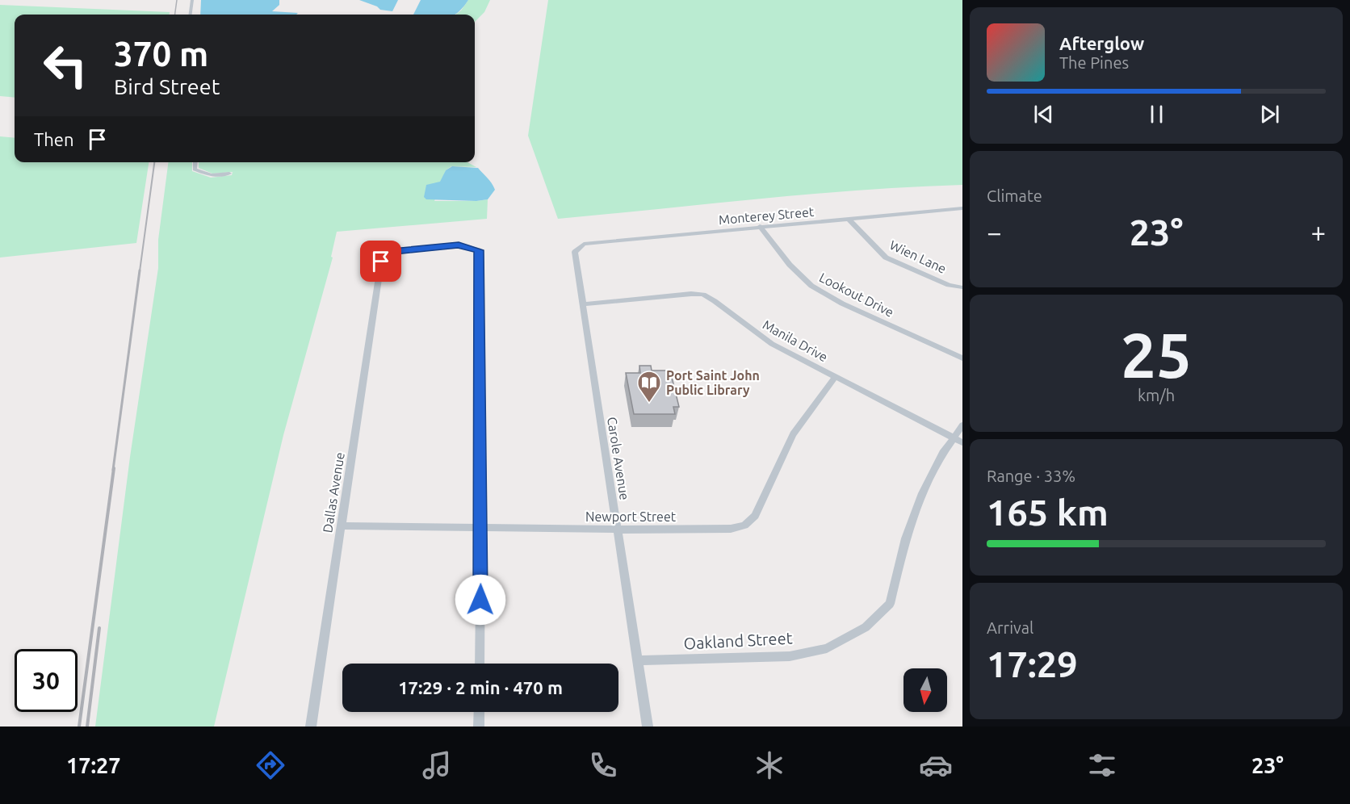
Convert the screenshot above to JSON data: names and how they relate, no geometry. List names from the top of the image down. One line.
{"streets":{"street":["Monterey Street","Wien Lane","Lookout Drive","Manila Drive","Carole Avenue","Dallas Avenue","Newport Street","Oakland Street"]},"crossings":[["Monterey Street","Wien Lane"],["Monterey Street","Lookout Drive"],["Monterey Street","Carole Avenue"],["Manila Drive","Carole Avenue"],["Manila Drive","Newport Street"],["Manila Drive","Oakland Street"],["Carole Avenue","Newport Street"],["Carole Avenue","Oakland Street"],["Dallas Avenue","Newport Street"]],"places":{"library":["Port Saint John Public Library"]},"north":"bottom","page":{"turn":["370 m","Bird Street"],"song":["Afterglow","The Pines"],"then":"Then","tile":["Climate",["25","km/h"],["Range · 33%","165 km"],["Arrival","17:29"]],"heat":["−","23°","+"],"limit":"30","trip":"17:29 · 2 min · 470 m","tabs":["17:27","23°"]}}
